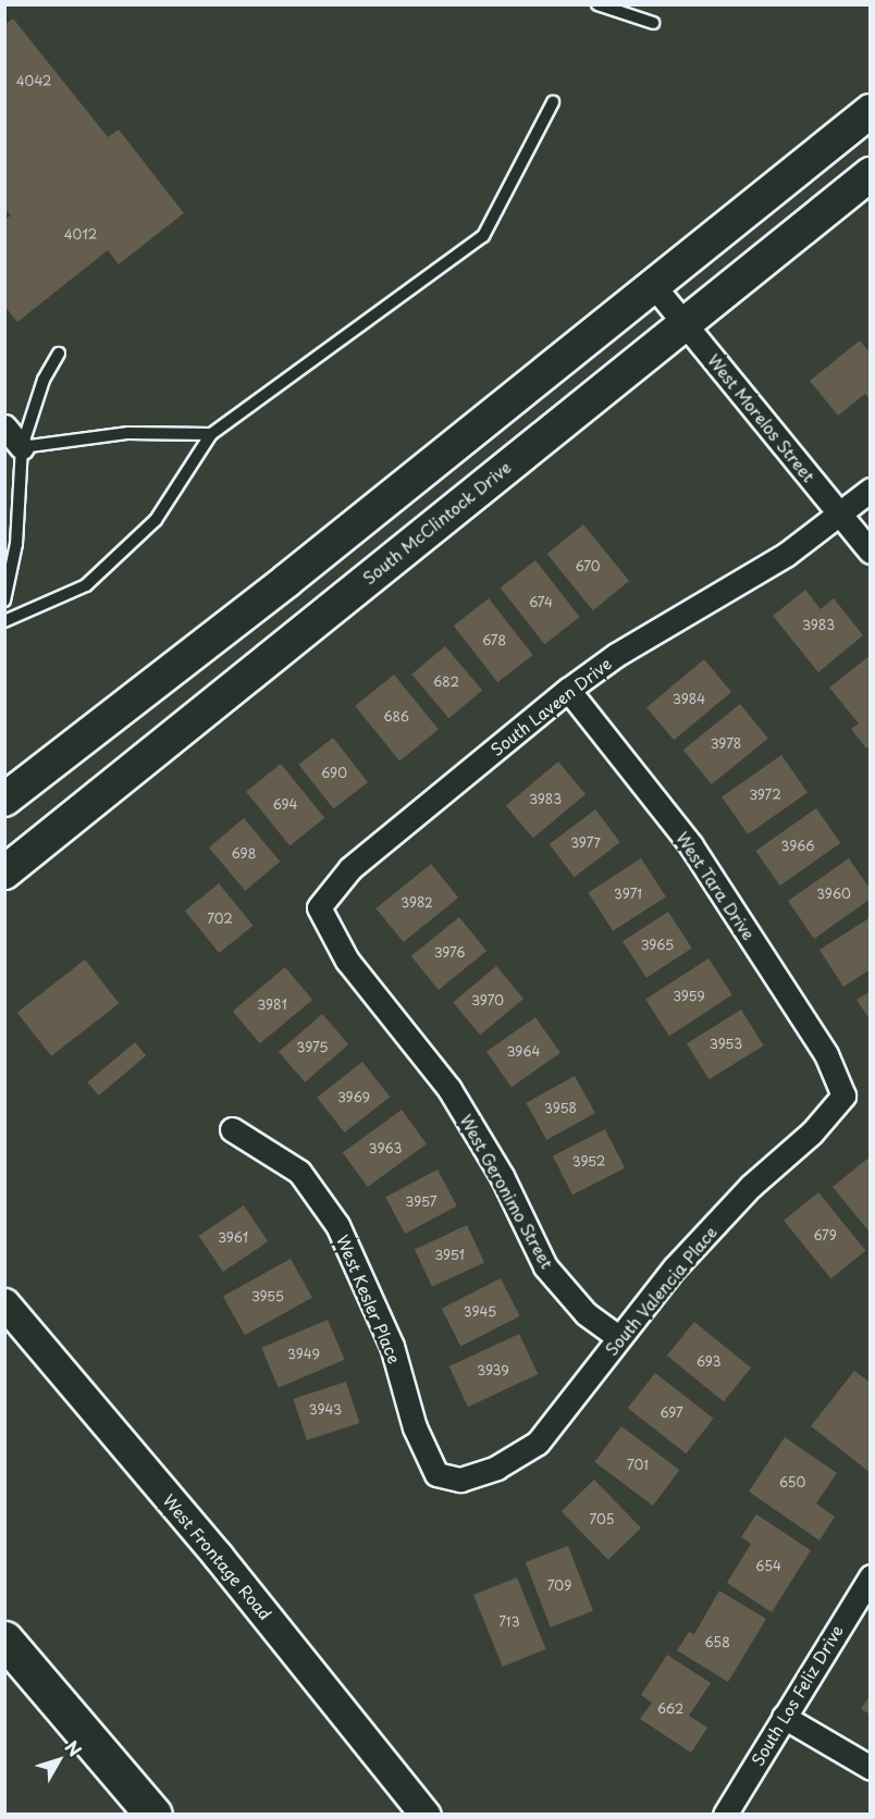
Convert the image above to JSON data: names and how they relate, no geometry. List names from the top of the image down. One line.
{"streets":{"main road":["South McClintock Drive"],"street":["West Morelos Street","South Laveen Drive","West Tara Drive","West Geronimo Street","South Valencia Place","West Kesler Place","West Frontage Road","South Los Feliz Drive"]},"crossings":[["West Morelos Street","South McClintock Drive"],["West Morelos Street","South Laveen Drive"],["South Laveen Drive","West Tara Drive"],["South Laveen Drive","West Geronimo Street"],["West Tara Drive","South Valencia Place"],["West Geronimo Street","South Valencia Place"],["South Valencia Place","West Kesler Place"]],"house_numbers":["4042","4012","670","674","3983","678","682","3984","686","3978","690","3972","3983","694","3977","3966","698","3971","3960","3982","702","3965","3976","3959","3970","3981","3953","3975","3964","3969","3958","3963","3952","3957","679","3961","3951","3955","3945","3949","693","3939","3943","697","701","650","705","654","709","713","658","662"],"north":"top right"}
